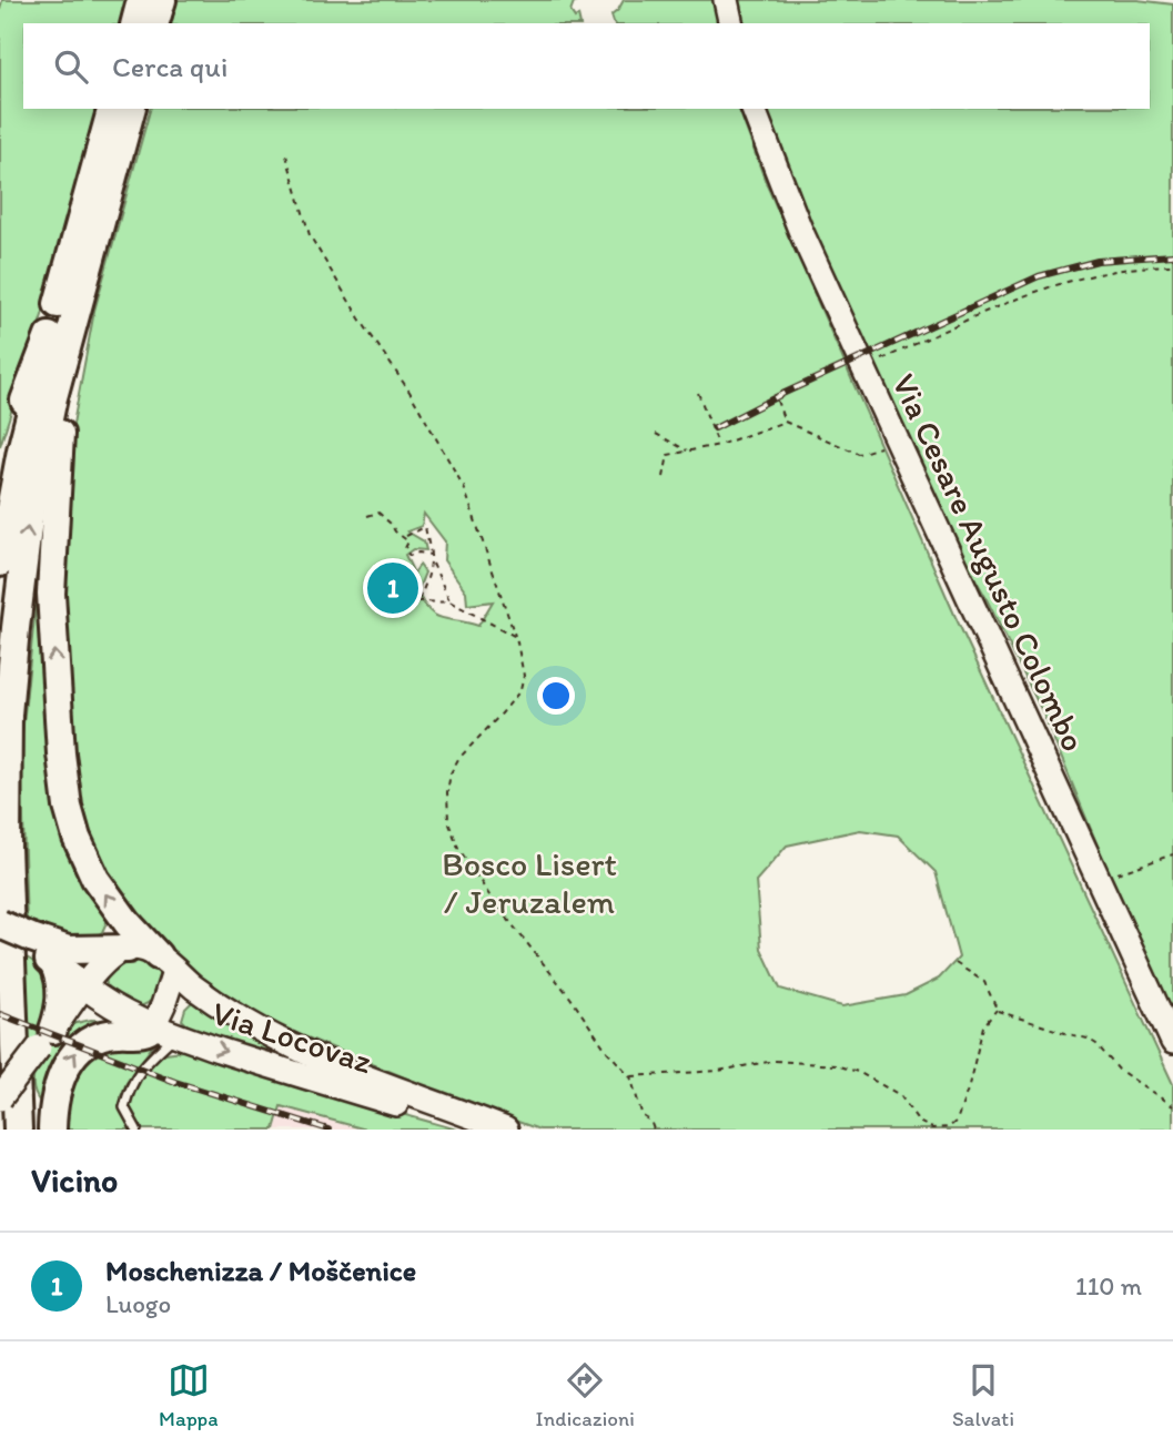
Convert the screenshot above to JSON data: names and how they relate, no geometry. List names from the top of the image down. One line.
{"streets":{"main road":["Via Cesare Augusto Colombo","Via Locovaz"]},"parks":["Bosco Lisert / Jeruzalem"],"page":{"search":"Cerca qui","pins":"1","heading":"Vicino","list":[{"mark":"1","name":"Moschenizza / Moščenice","note":"Luogo","value":"110 m"}],"nav":["Mappa","Indicazioni","Salvati"]}}
